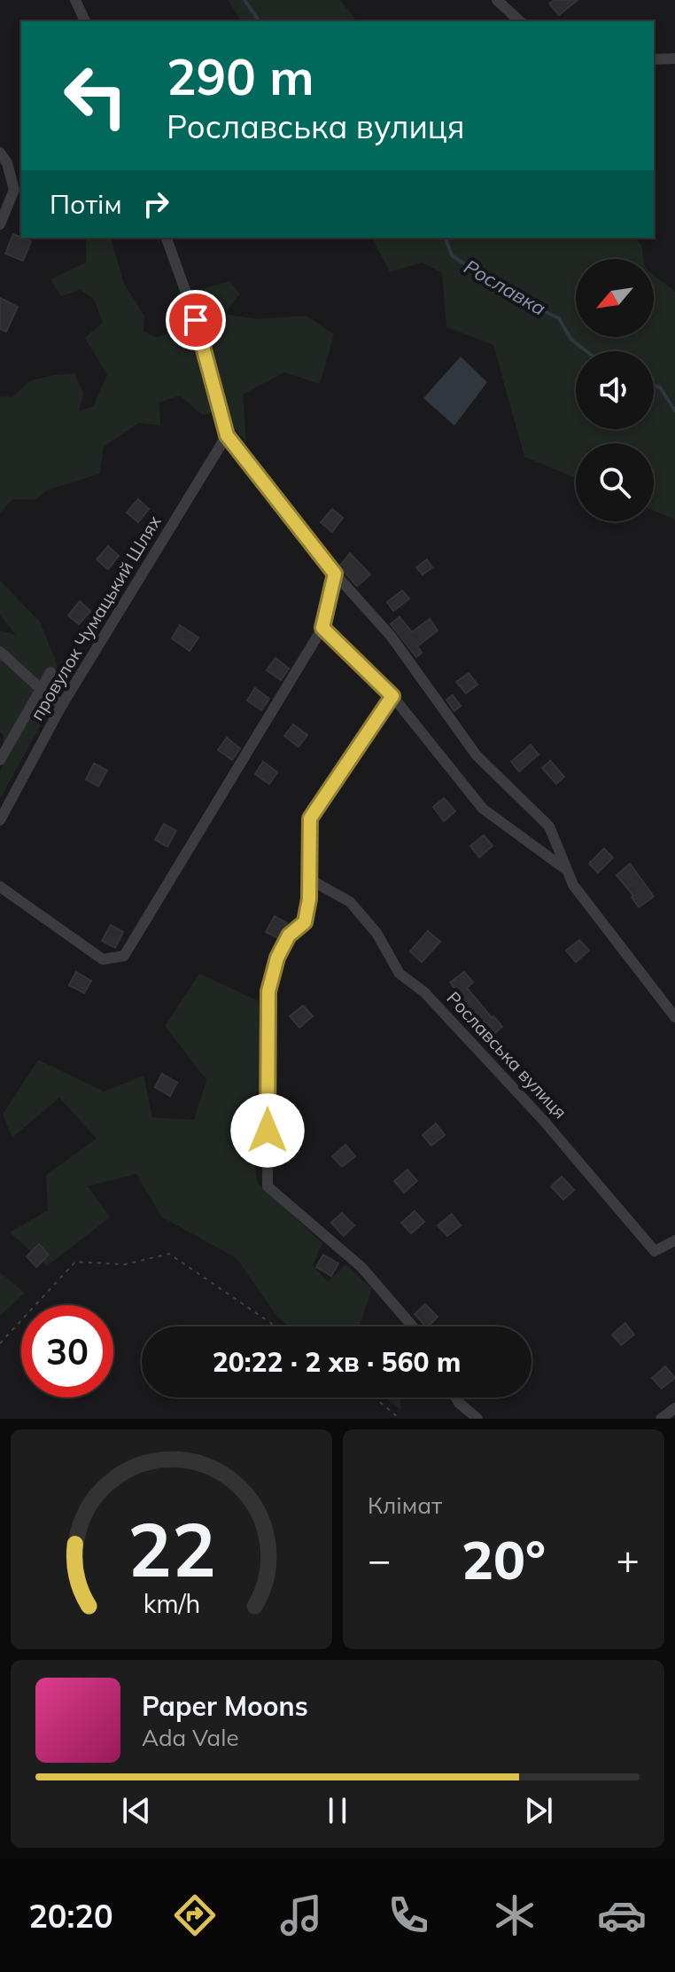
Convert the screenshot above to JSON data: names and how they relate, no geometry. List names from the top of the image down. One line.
{"streets":{"street":["провулок Чумацький Шлях","Рославська вулиця"]},"water":["Рославка"],"north":"bottom left","page":{"turn":["290 m","Рославська вулиця"],"then":"Потім","limit":"30","trip":"20:22 · 2 хв · 560 m","tile":"Клімат","heat":["−","20°","+"],"song":["Paper Moons","Ada Vale"],"tabs":"20:20","gauge":["22","km/h"]}}
